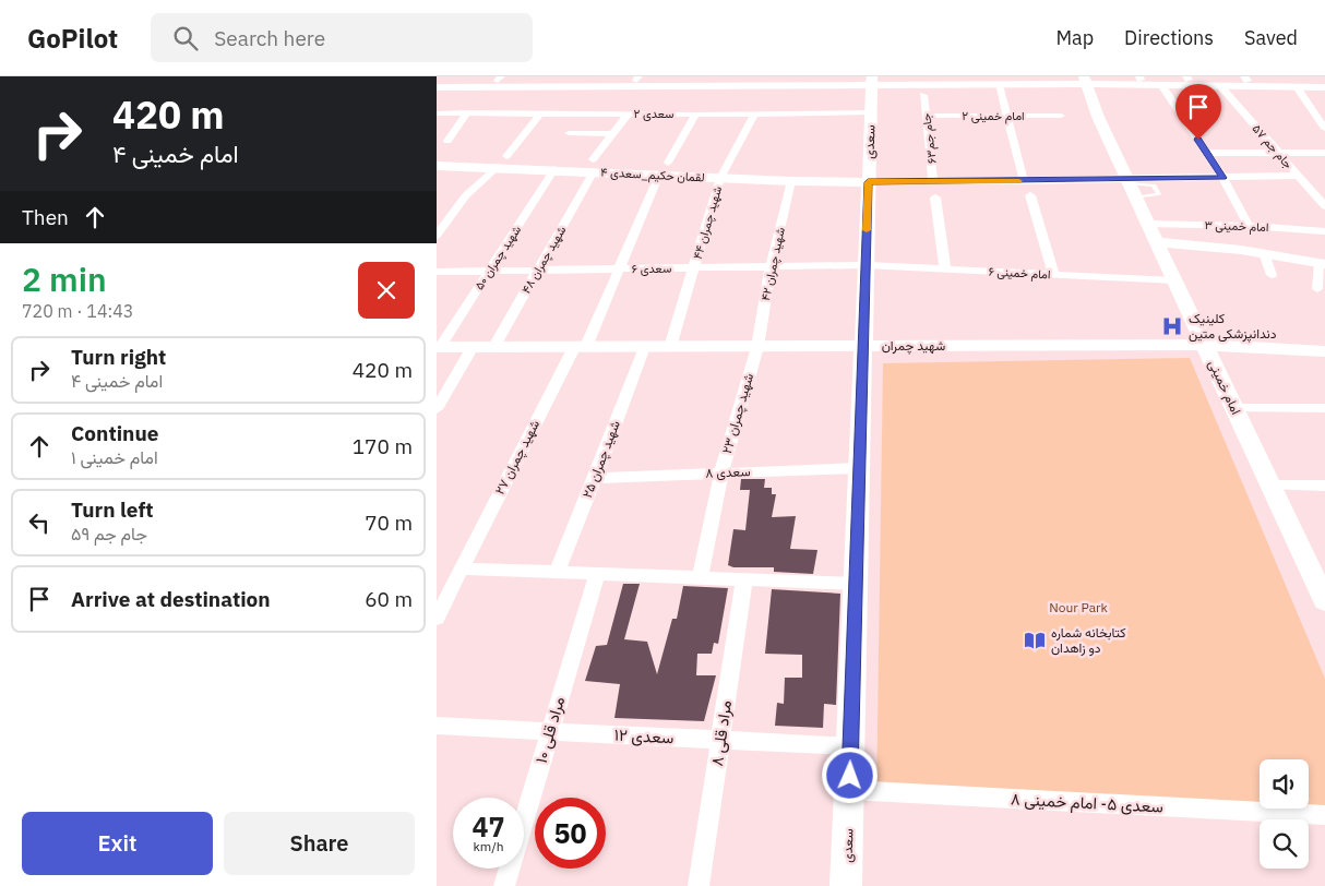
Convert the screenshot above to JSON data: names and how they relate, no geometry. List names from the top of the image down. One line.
{"streets":{"main road":["سعدی","لقمان حکیم_سعدی ۴","شهید چمران","امام خمینی"],"street":["سعدی ۲","امام خمینی ۲","جام جم۶۳","جام جم ۵۷","شهید چمران ۴۴","امام خمینی ۳","شهید چمران ۵۰","شهید چمران ۴۸","شهید چمران ۴۲","سعدی ۶","امام خمینی ۶","شهید چمران ۲۳","شهید چمران ۲۷","شهید چمران ۲۵","سعدی ۸","مراد قلی ۱۰","مراد قلی ۸","سعدی ۱۲","سعدی ۵- امام خمینی ۸"]},"crossings":[["سعدی ۲","سعدی"],["سعدی ۲","شهید چمران ۴۴"],["امام خمینی ۲","جام جم۶۳"],["سعدی","لقمان حکیم_سعدی ۴"],["سعدی","سعدی ۶"],["سعدی","امام خمینی ۶"],["سعدی","شهید چمران"],["سعدی","سعدی ۸"],["سعدی","سعدی ۱۲"],["سعدی","سعدی ۵- امام خمینی ۸"],["لقمان حکیم_سعدی ۴","شهید چمران ۴۴"],["لقمان حکیم_سعدی ۴","شهید چمران ۵۰"],["لقمان حکیم_سعدی ۴","شهید چمران ۴۸"],["لقمان حکیم_سعدی ۴","شهید چمران ۴۲"],["لقمان حکیم_سعدی ۴","شهید چمران ۲۷"],["شهید چمران ۴۴","سعدی ۶"],["شهید چمران ۴۴","شهید چمران"],["امام خمینی ۳","امام خمینی"],["شهید چمران ۵۰","سعدی ۶"],["شهید چمران ۵۰","شهید چمران"],["شهید چمران ۴۸","سعدی ۶"],["شهید چمران ۴۸","شهید چمران"],["شهید چمران ۴۲","سعدی ۶"],["شهید چمران ۴۲","شهید چمران"],["شهید چمران ۴۲","شهید چمران ۲۳"],["سعدی ۶","امام خمینی ۶"],["سعدی ۶","شهید چمران ۲۷"],["امام خمینی ۶","امام خمینی"],["شهید چمران","امام خمینی"],["شهید چمران","شهید چمران ۲۳"],["شهید چمران","شهید چمران ۲۷"],["شهید چمران","شهید چمران ۲۵"],["شهید چمران ۲۳","سعدی ۸"],["شهید چمران ۲۵","سعدی ۸"],["مراد قلی ۱۰","سعدی ۱۲"],["مراد قلی ۸","سعدی ۱۲"]],"parks":["Nour Park"],"places":{"hospital":["کلینیک دندانپزشکی متین"],"library":["کتابخانه شماره دو زاهدان"]},"page":{"header":"GoPilot","search":"Search here","nav":["Map","Directions","Saved"],"turn":["420 m","امام خمینی ۴"],"then":"Then","heading":["2 min","720 m · 14:43"],"list":[{"name":"Turn right","note":"امام خمینی ۴","value":"420 m"},{"name":"Continue","note":"امام خمینی ۱","value":"170 m"},{"name":"Turn left","note":"جام جم ۵۹","value":"70 m"},{"name":"Arrive at destination","value":"60 m"}],"speed":"47 km/h","limit":"50","buttons":["Exit","Share"]}}
